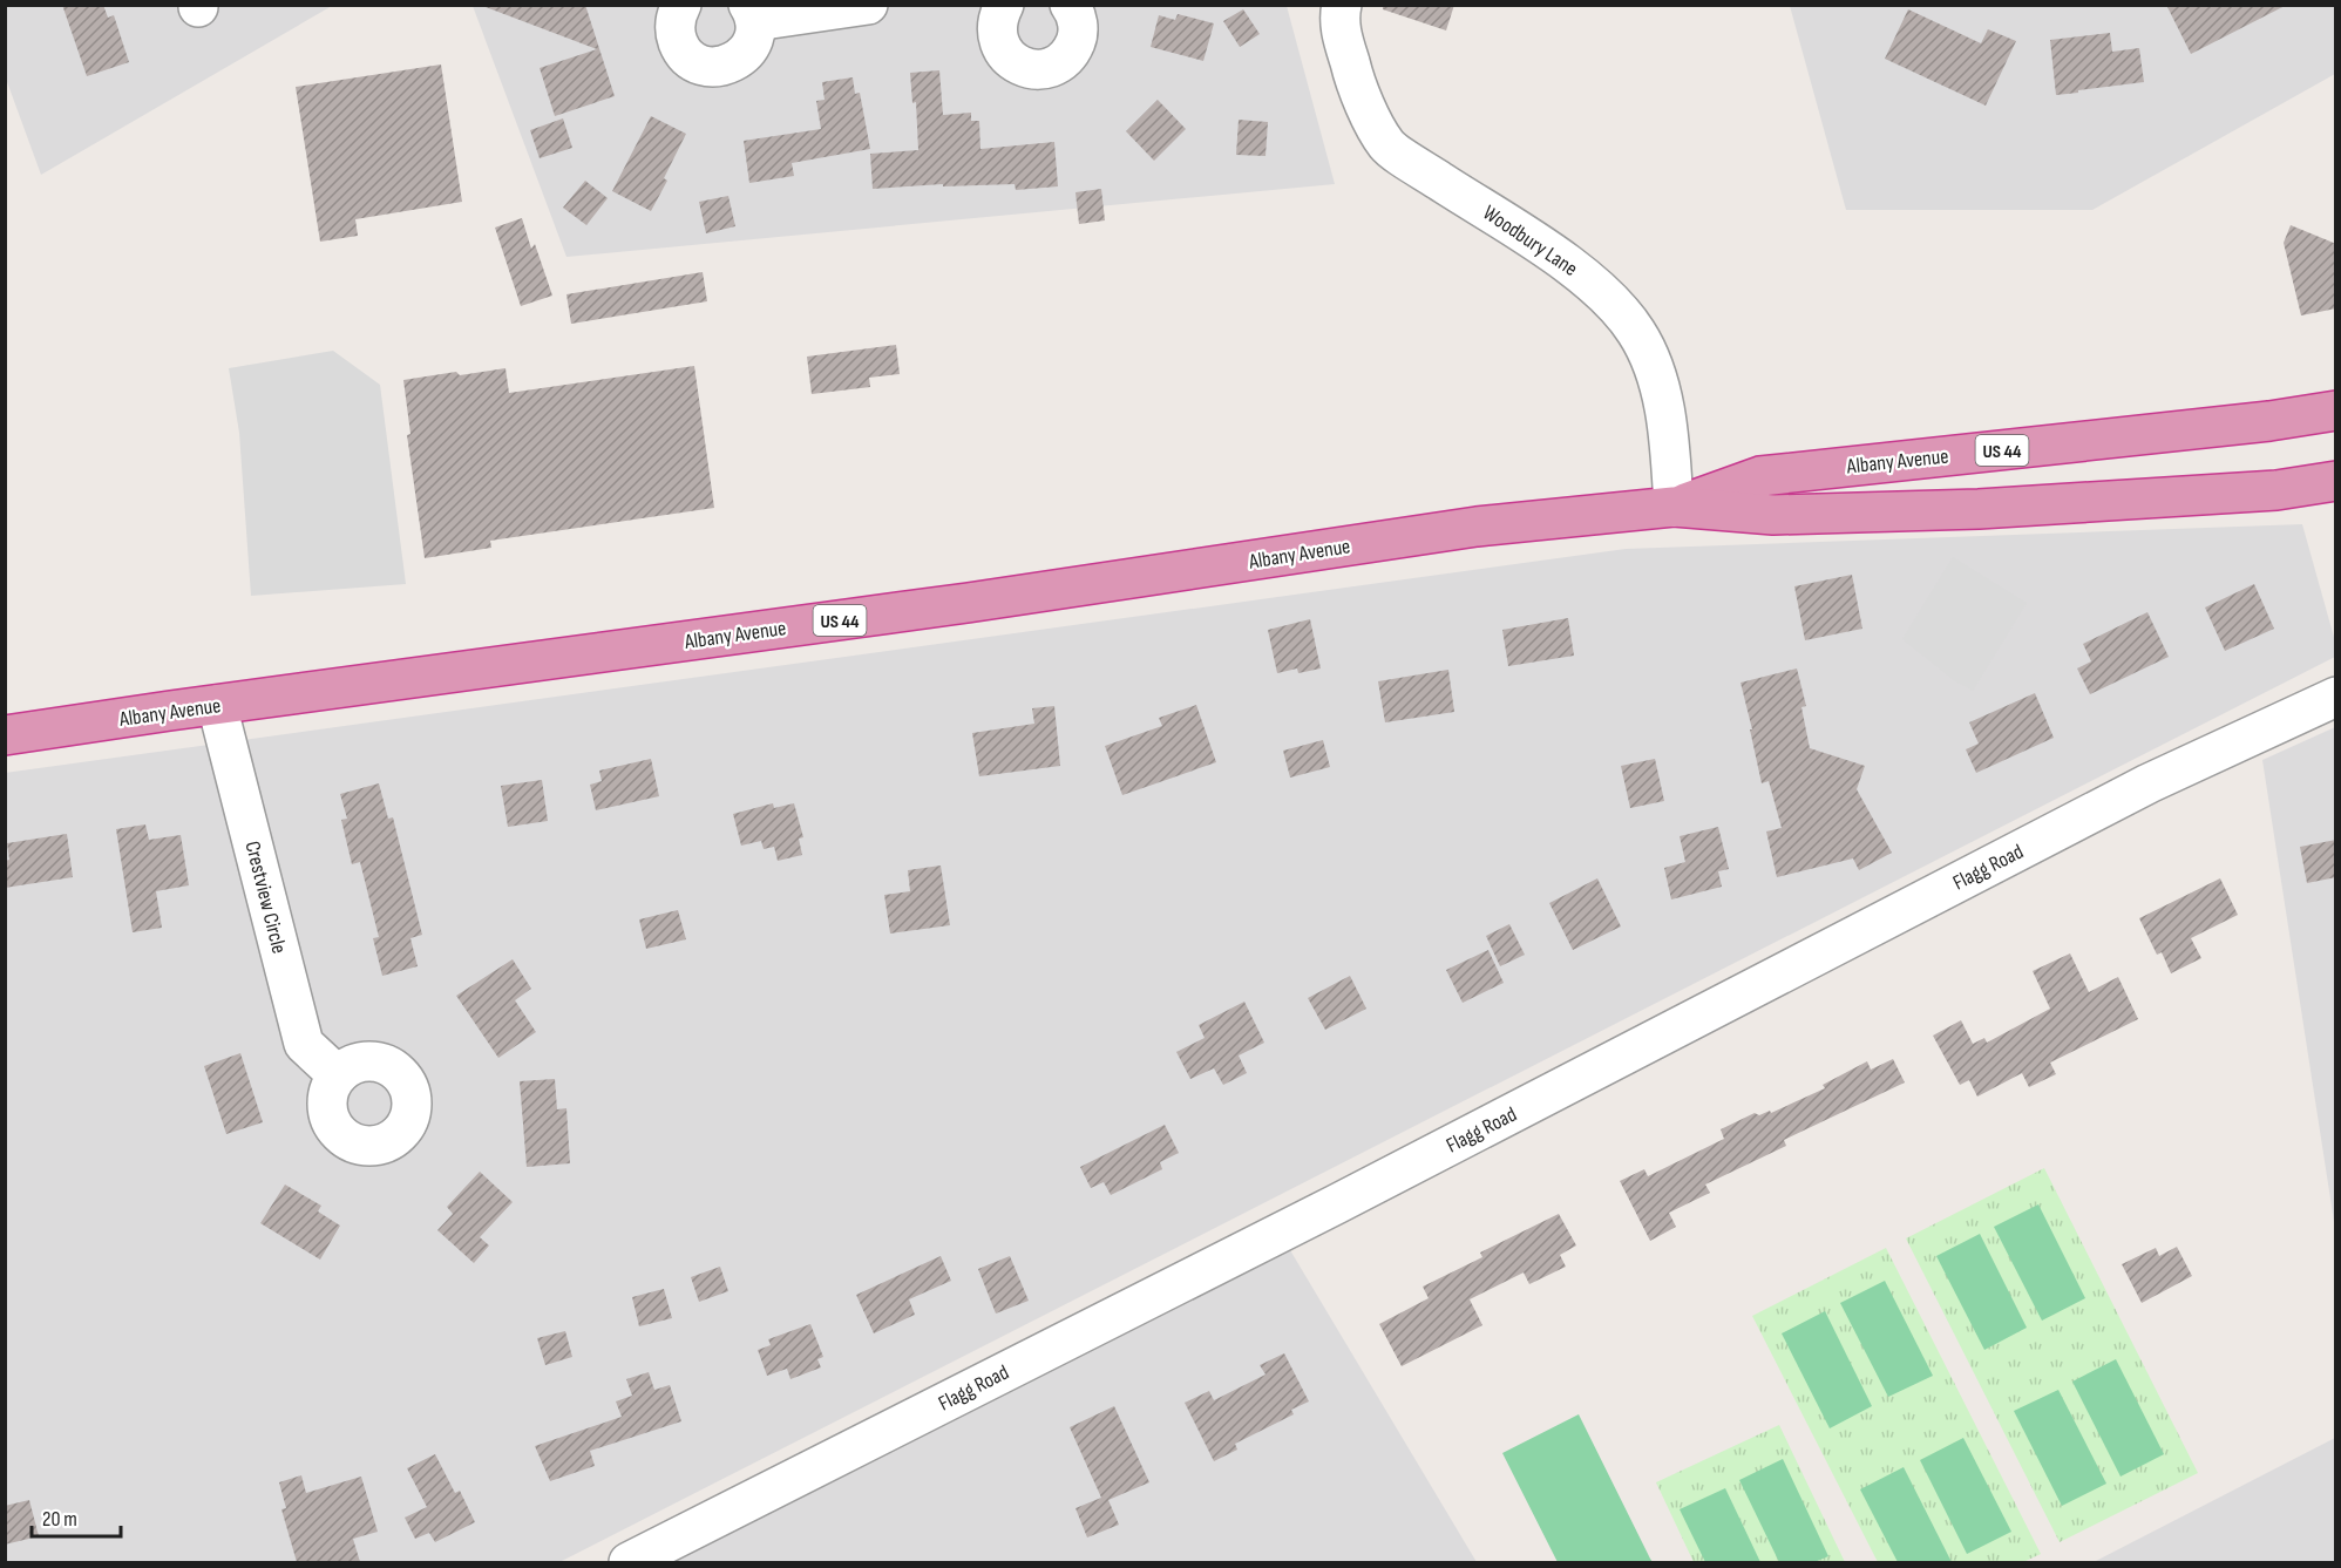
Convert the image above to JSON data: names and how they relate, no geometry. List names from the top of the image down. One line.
{"streets":{"highway":["US 44","Albany Avenue"],"street":["Woodbury Lane","Flagg Road","Crestview Circle"]},"crossings":[["Woodbury Lane","Albany Avenue"],["Albany Avenue","Crestview Circle"]],"scale_bar":"20 m"}
